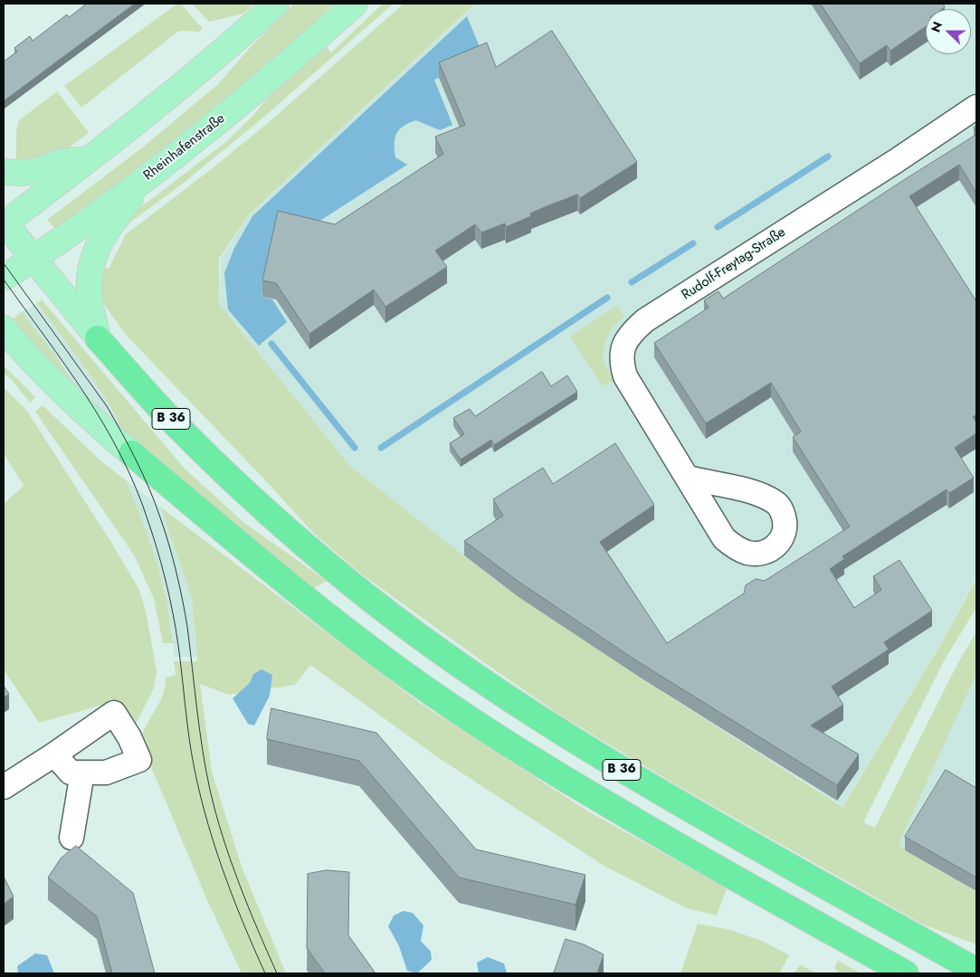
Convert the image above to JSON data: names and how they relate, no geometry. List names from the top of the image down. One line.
{"streets":{"highway":["B 36"],"main road":["Rheinhafenstraße"],"street":["Rudolf-Freytag-Straße"]},"crossings":[["Rheinhafenstraße","B 36"]],"north":"left"}
